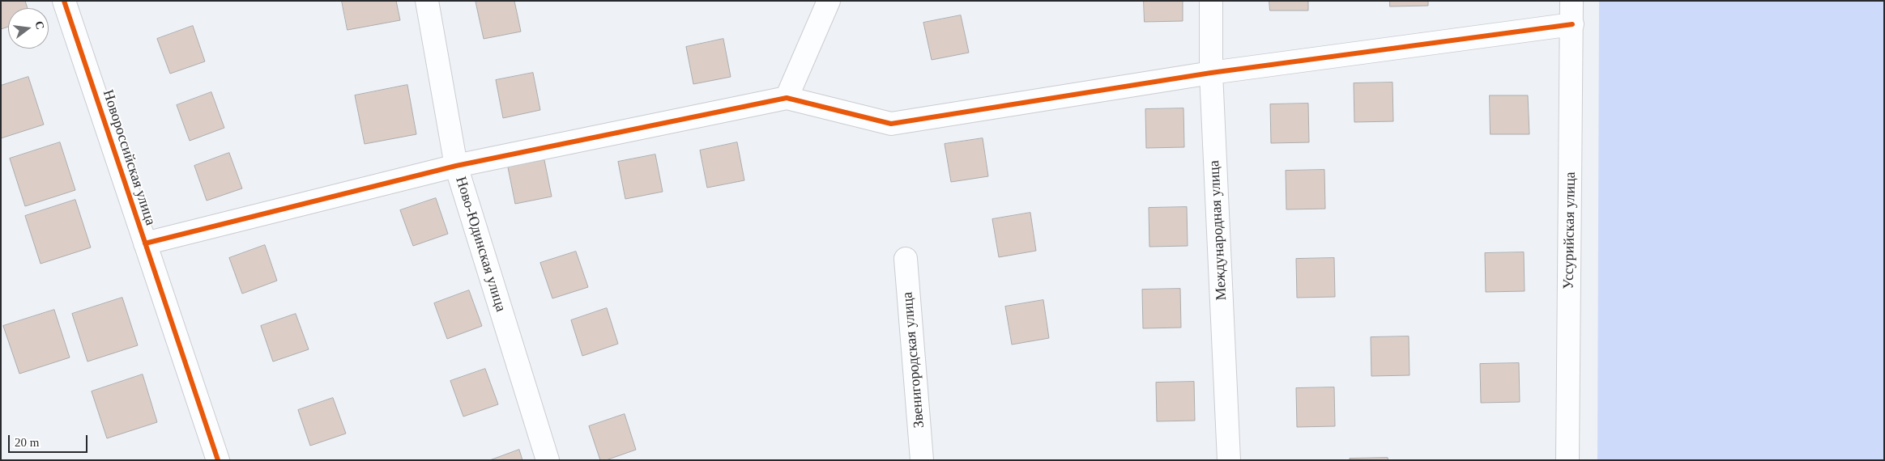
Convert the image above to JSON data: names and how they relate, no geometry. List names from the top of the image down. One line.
{"streets":{"street":["Новороссийская улица","Международная улица","Уссурийская улица","Ново-Юдинская улица","Звенигородская улица"]},"scale_bar":"20 m","north":"right"}
